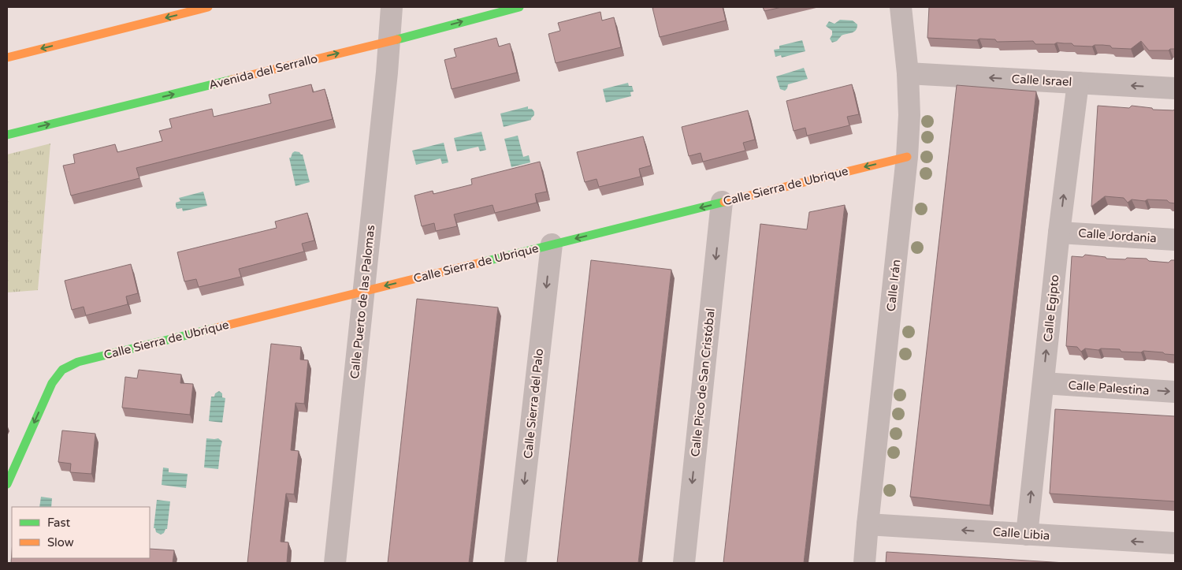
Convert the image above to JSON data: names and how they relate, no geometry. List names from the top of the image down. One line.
{"streets":{"street":["Avenida del Serrallo","Calle Israel","Calle Sierra de Ubrique","Calle Jordania","Calle Irán","Calle Puerto de las Palomas","Calle Egipto","Calle Pico de San Cristóbal","Calle Palestina","Calle Sierra del Palo","Calle Libia"]},"crossings":[["Avenida del Serrallo","Calle Puerto de las Palomas"],["Calle Israel","Calle Irán"],["Calle Israel","Calle Egipto"],["Calle Sierra de Ubrique","Calle Irán"],["Calle Sierra de Ubrique","Calle Puerto de las Palomas"],["Calle Sierra de Ubrique","Calle Pico de San Cristóbal"],["Calle Sierra de Ubrique","Calle Sierra del Palo"],["Calle Jordania","Calle Egipto"],["Calle Irán","Calle Libia"],["Calle Egipto","Calle Palestina"],["Calle Egipto","Calle Libia"]],"one_way":["Calle Israel","Calle Sierra de Ubrique","Calle Egipto","Calle Pico de San Cristóbal","Calle Palestina","Calle Sierra del Palo","Calle Libia"],"legend":["Fast","Slow"]}
